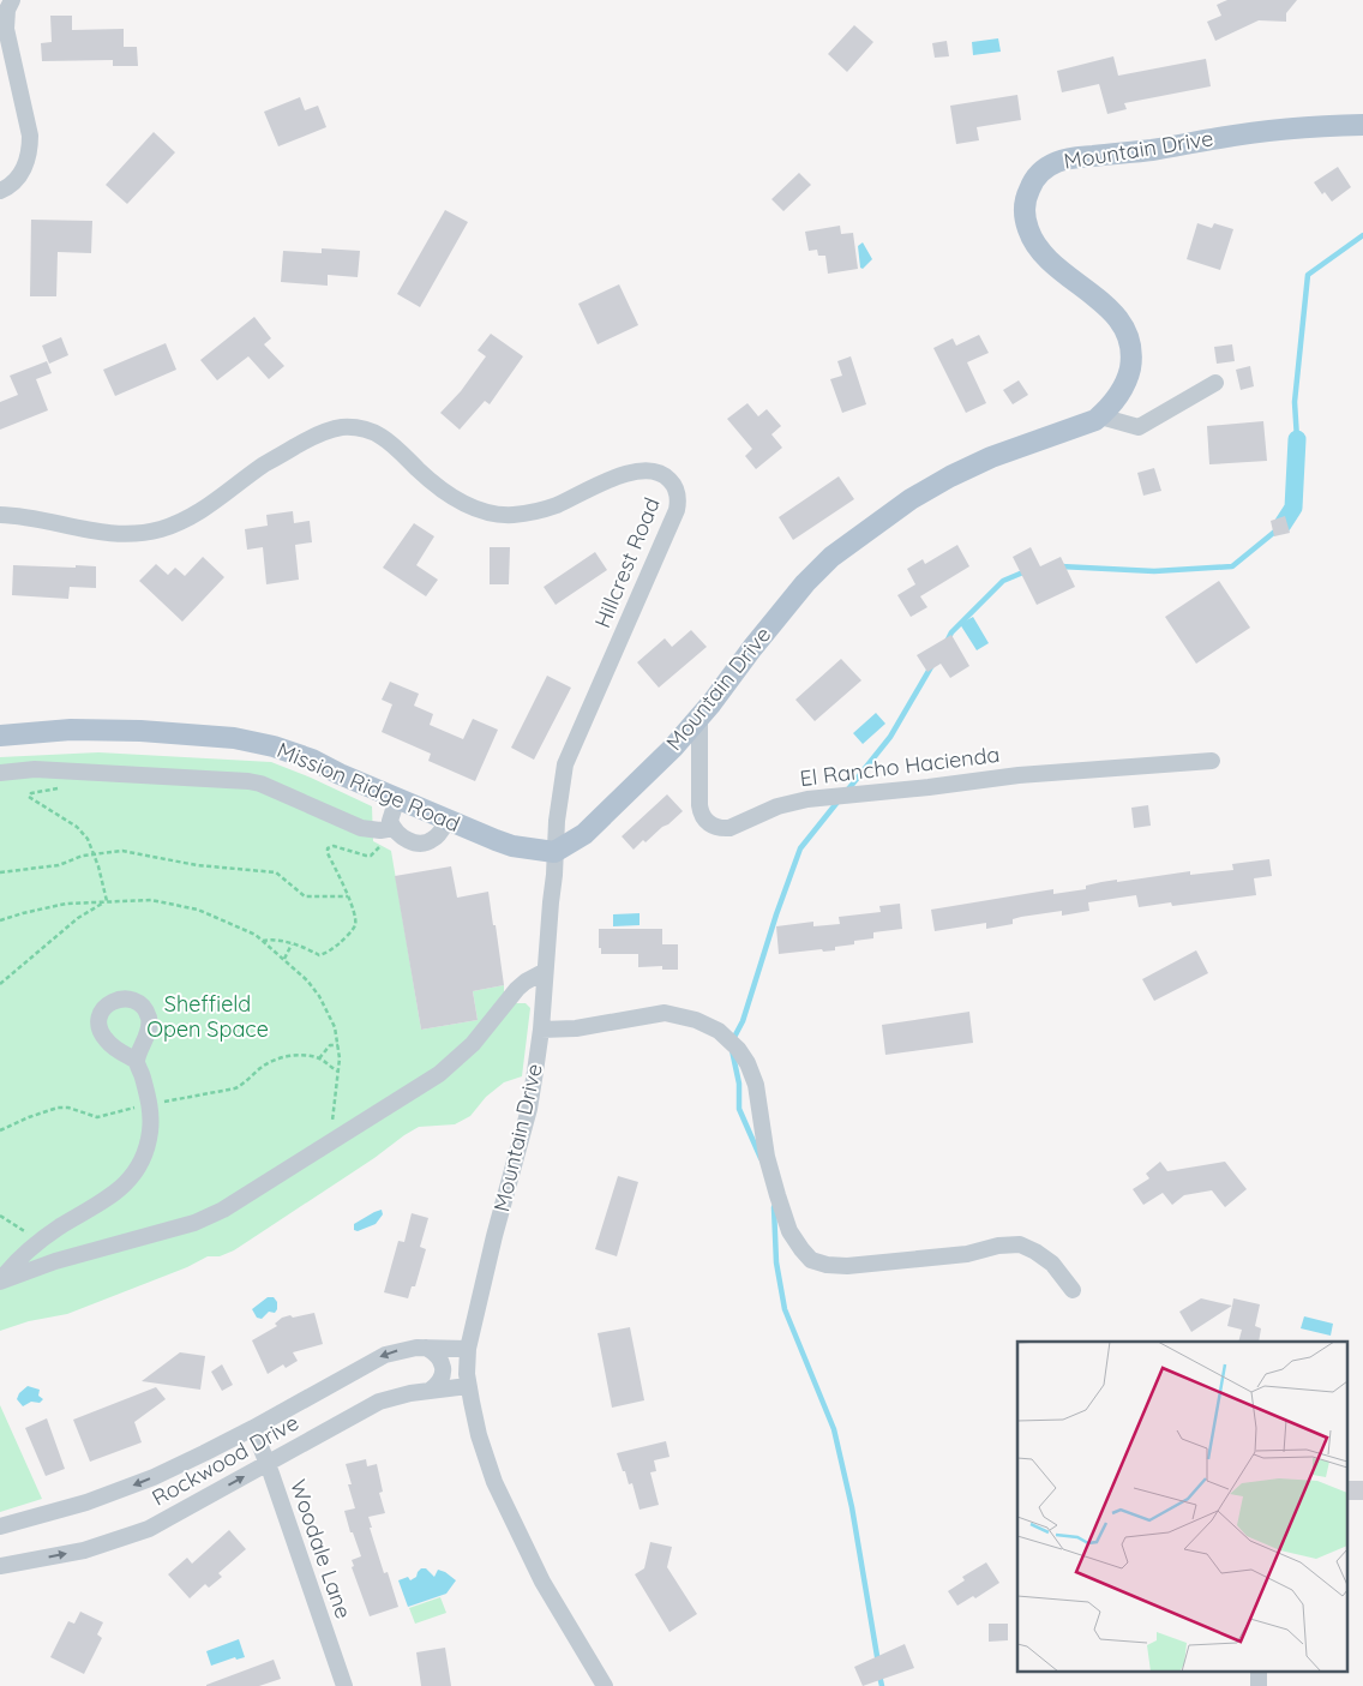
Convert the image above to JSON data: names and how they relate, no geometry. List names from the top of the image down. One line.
{"streets":{"main road":["Mountain Drive","Mission Ridge Road"],"street":["Hillcrest Road","El Rancho Hacienda","Rockwood Drive","Woodale Lane"]},"crossings":[["Mountain Drive","Hillcrest Road"],["Mountain Drive","El Rancho Hacienda"],["Mountain Drive","Mission Ridge Road"],["Mountain Drive","Rockwood Drive"],["Hillcrest Road","Mission Ridge Road"],["Rockwood Drive","Woodale Lane"]],"parks":["Sheffield Open Space"]}
